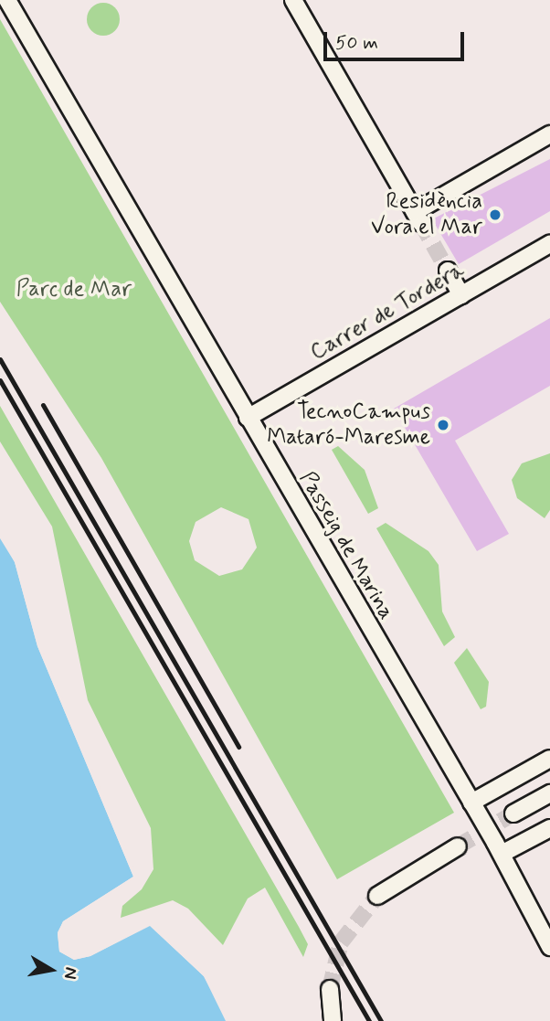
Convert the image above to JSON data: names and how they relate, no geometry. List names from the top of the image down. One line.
{"streets":{"street":["Carrer de Tordera","Passeig de Marina"]},"crossings":[["Carrer de Tordera","Passeig de Marina"]],"parks":["Parc de Mar"],"places":["Residència Vora el Mar","TecnoCampus Mataró-Maresme"],"scale_bar":"50 m","north":"right"}
